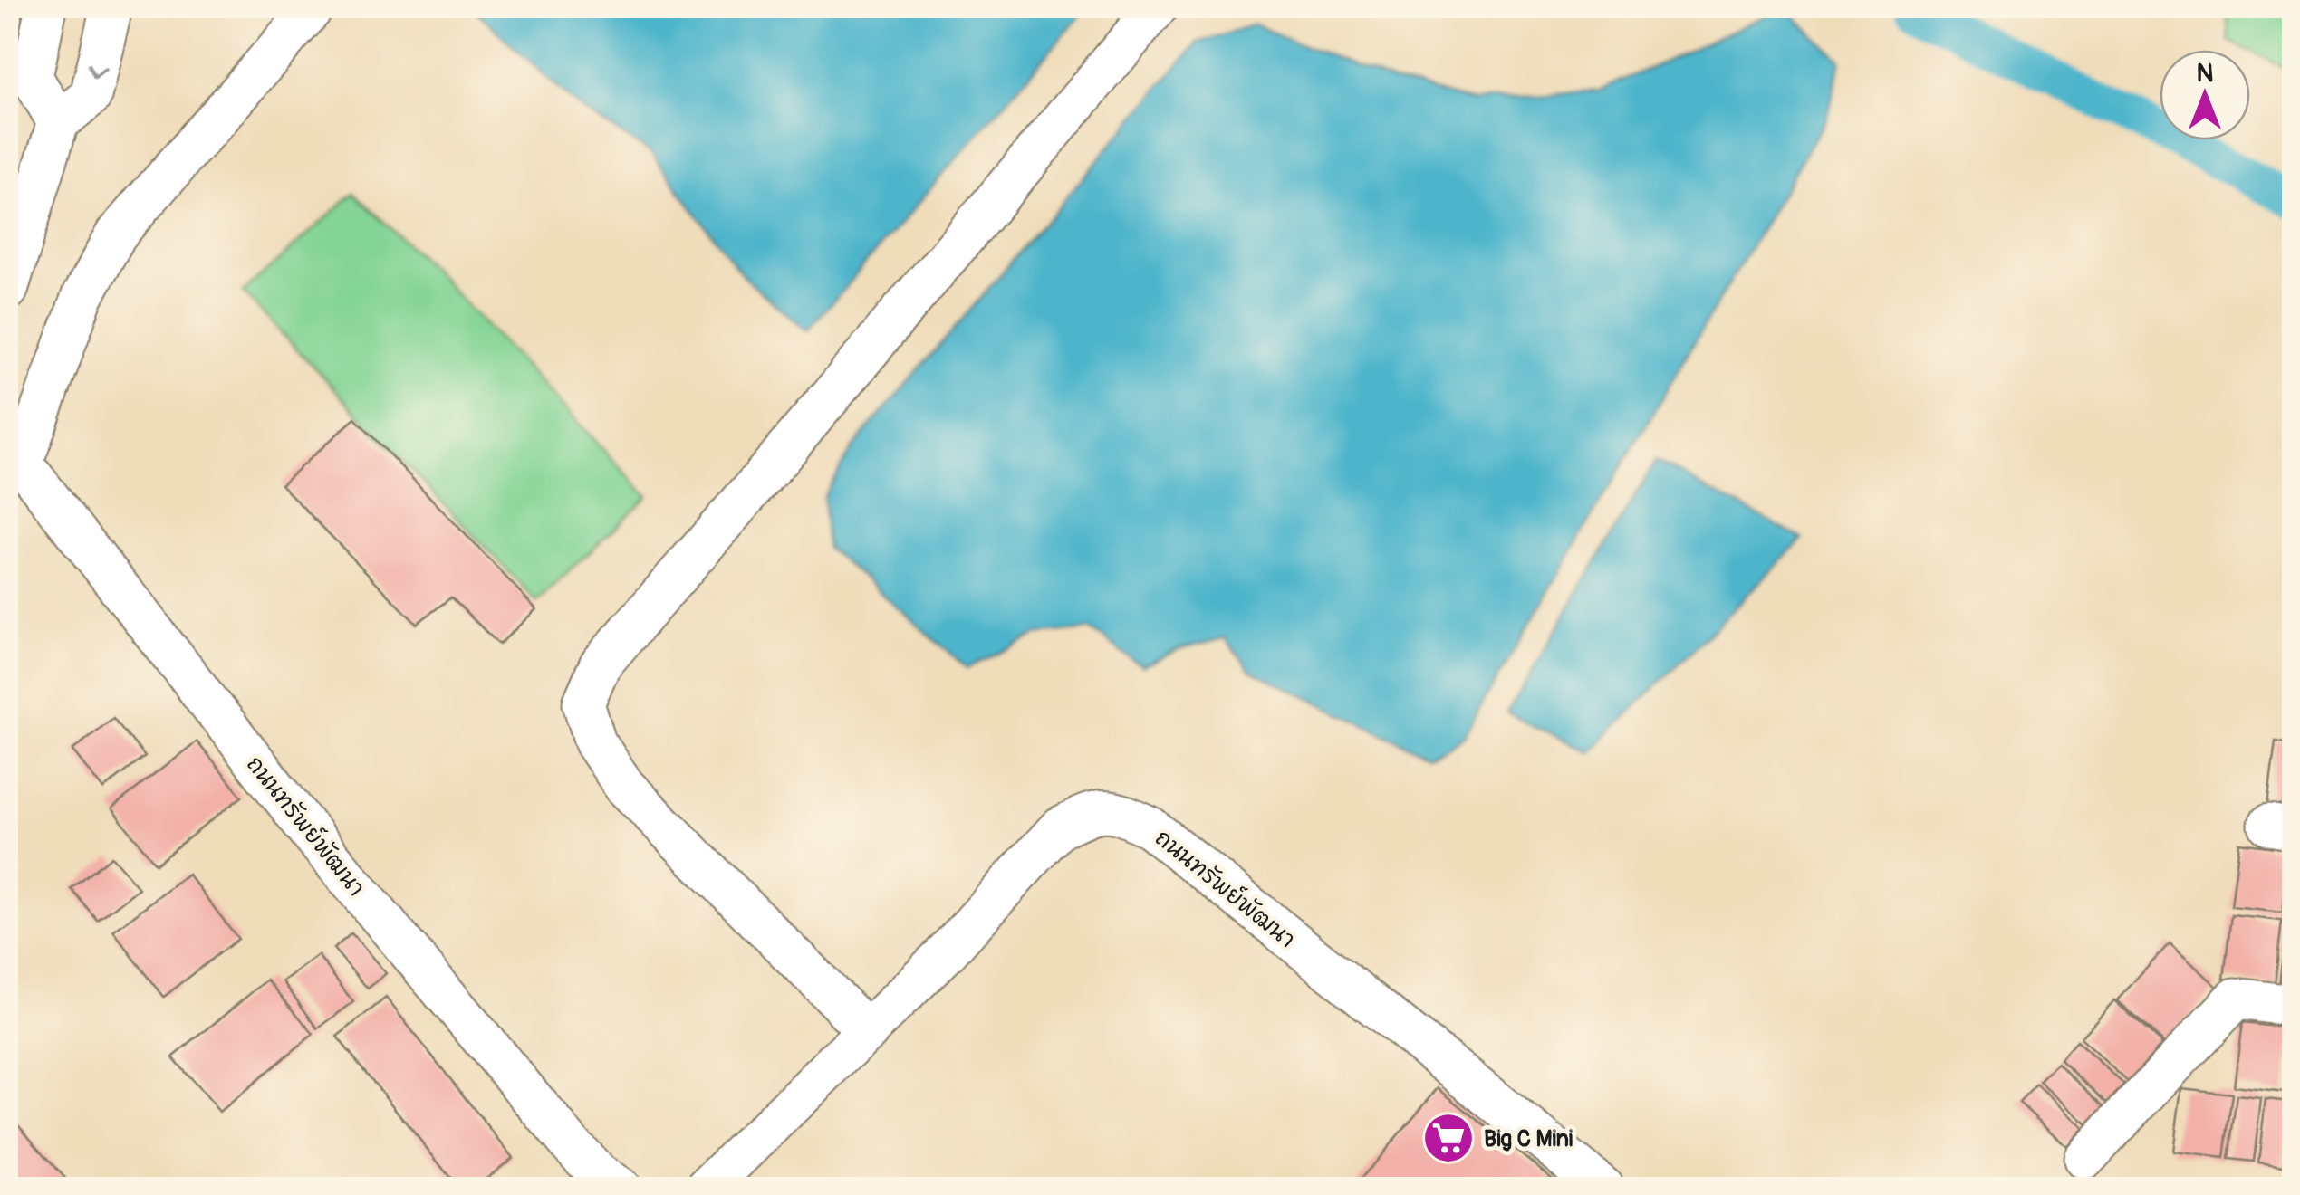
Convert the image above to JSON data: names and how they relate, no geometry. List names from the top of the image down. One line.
{"streets":{"street":["ถนนทรัพย์พัฒนา"]},"places":{"supermarket":["Big C Mini"]},"north":"top"}
